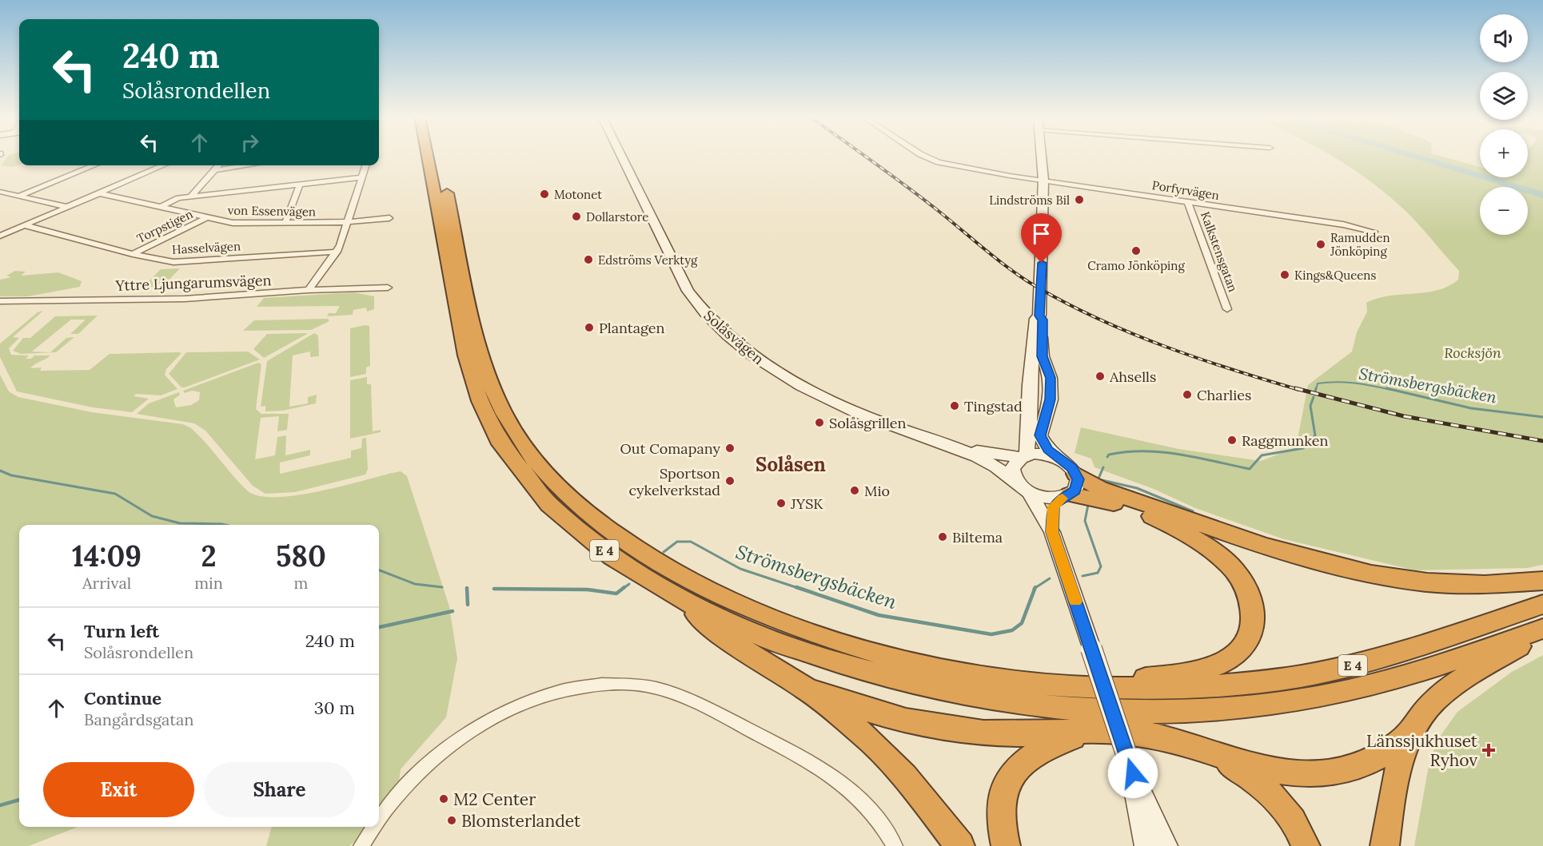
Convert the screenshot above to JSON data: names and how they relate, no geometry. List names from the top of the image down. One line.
{"streets":{"highway":["E 4"],"main road":["Solåsvägen"],"street":["Porfyrvägen","von Essenvägen","Torpstigen","Hasselvägen","Kalkstensgatan","Yttre Ljungarumsvägen"]},"crossings":[["Porfyrvägen","Kalkstensgatan"],["von Essenvägen","Torpstigen"],["Torpstigen","Hasselvägen"]],"districts":["Solåsen"],"water":["Strömsbergsbäcken"],"parks":["Rocksjön"],"places":{"other":["Motonet","Lindströms Bil","Dollarstore","Ramudden Jönköping","Cramo Jönköping","Edströms Verktyg","Kings&Queens","Plantagen","Ahsells","Charlies","Tingstad","Solåsgrillen","Raggmunken","Out Comapany","Sportson cykelverkstad","Mio","JYSK","Biltema","M2 Center","Blomsterlandet"],"health":["Länssjukhuset Ryhov"]},"page":{"map_buttons":["+","−"],"turn":["240 m","Solåsrondellen"],"eta":["14:09","Arrival","2","min","580","m"],"list":[{"name":"Turn left","note":"Solåsrondellen","value":"240 m"},{"name":"Continue","note":"Bangårdsgatan","value":"30 m"}],"buttons":["Exit","Share"]}}
